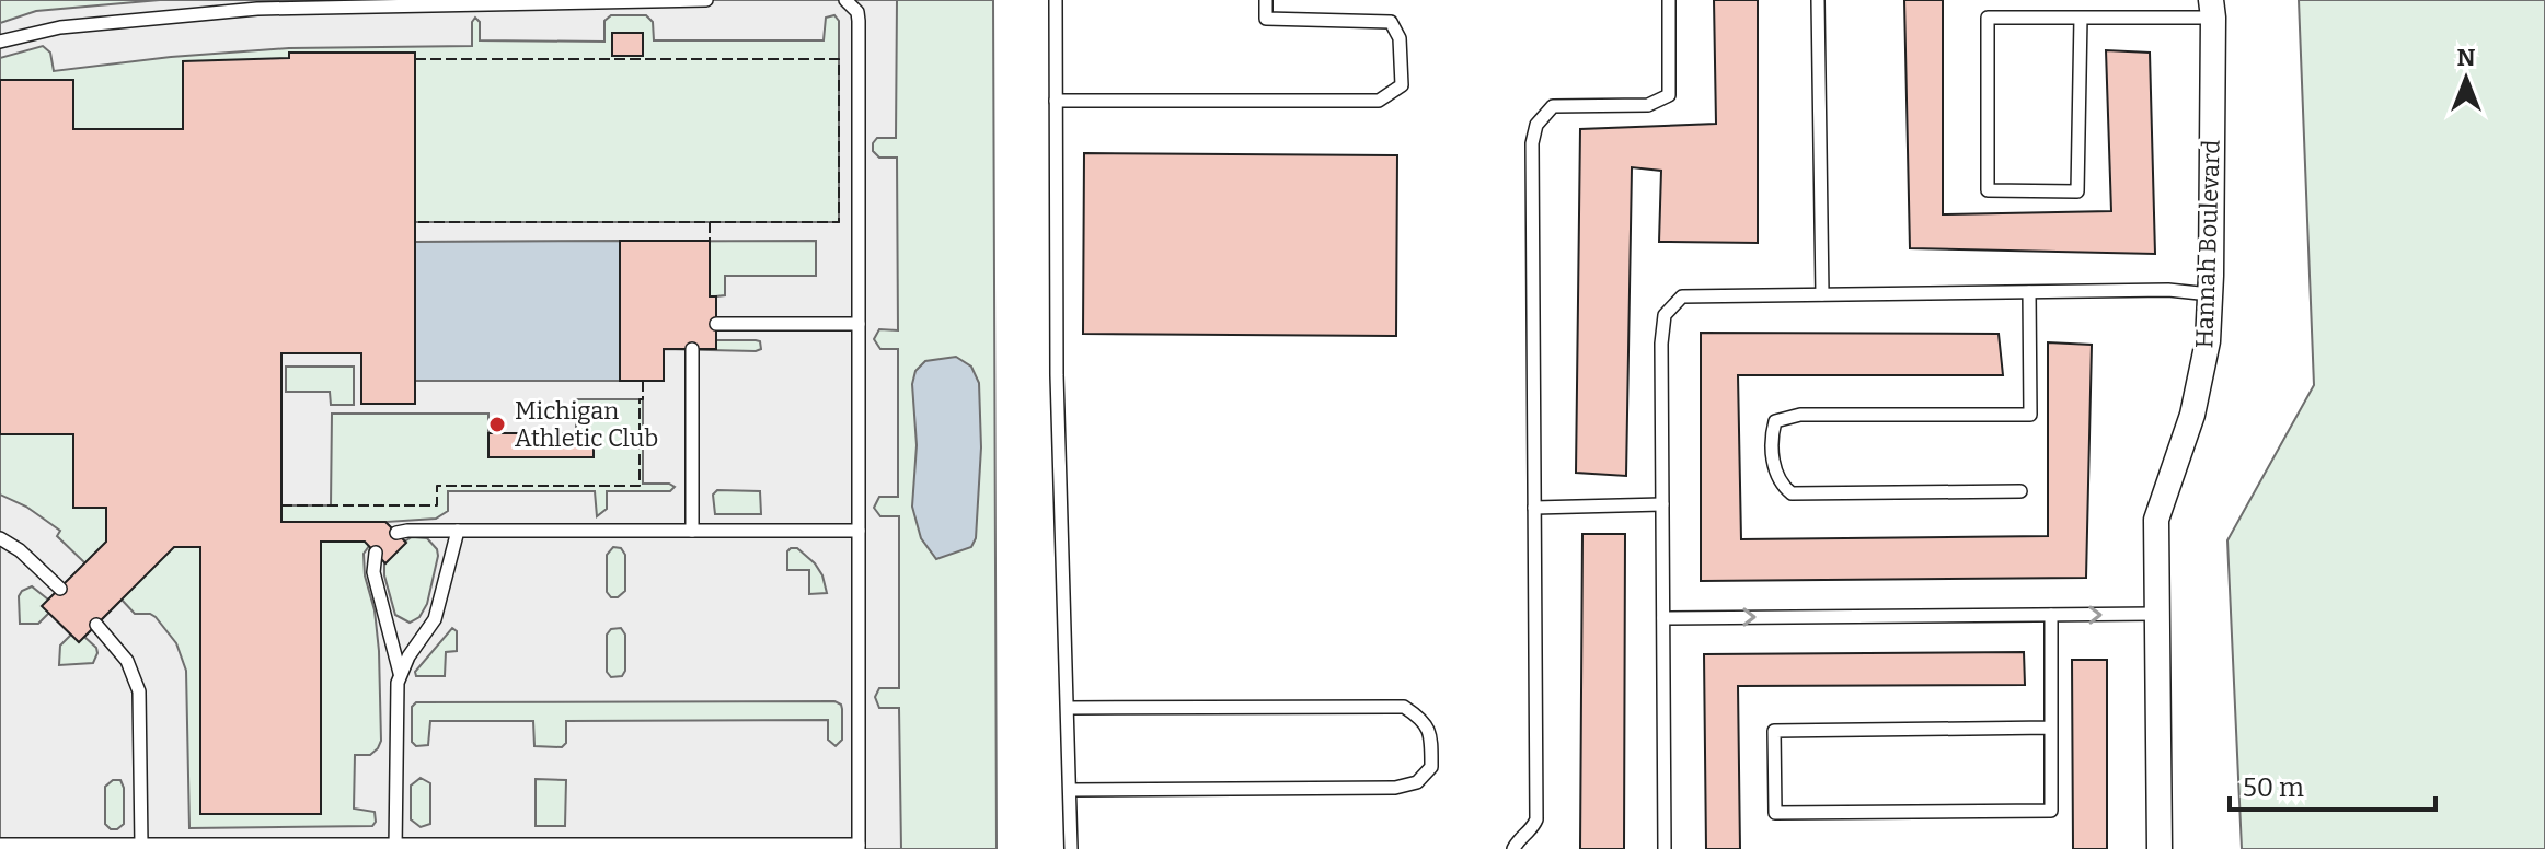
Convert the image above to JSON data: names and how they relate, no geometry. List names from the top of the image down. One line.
{"streets":{"street":["Hannah Boulevard"]},"places":["Michigan Athletic Club"],"scale_bar":"50 m","north":"top"}
